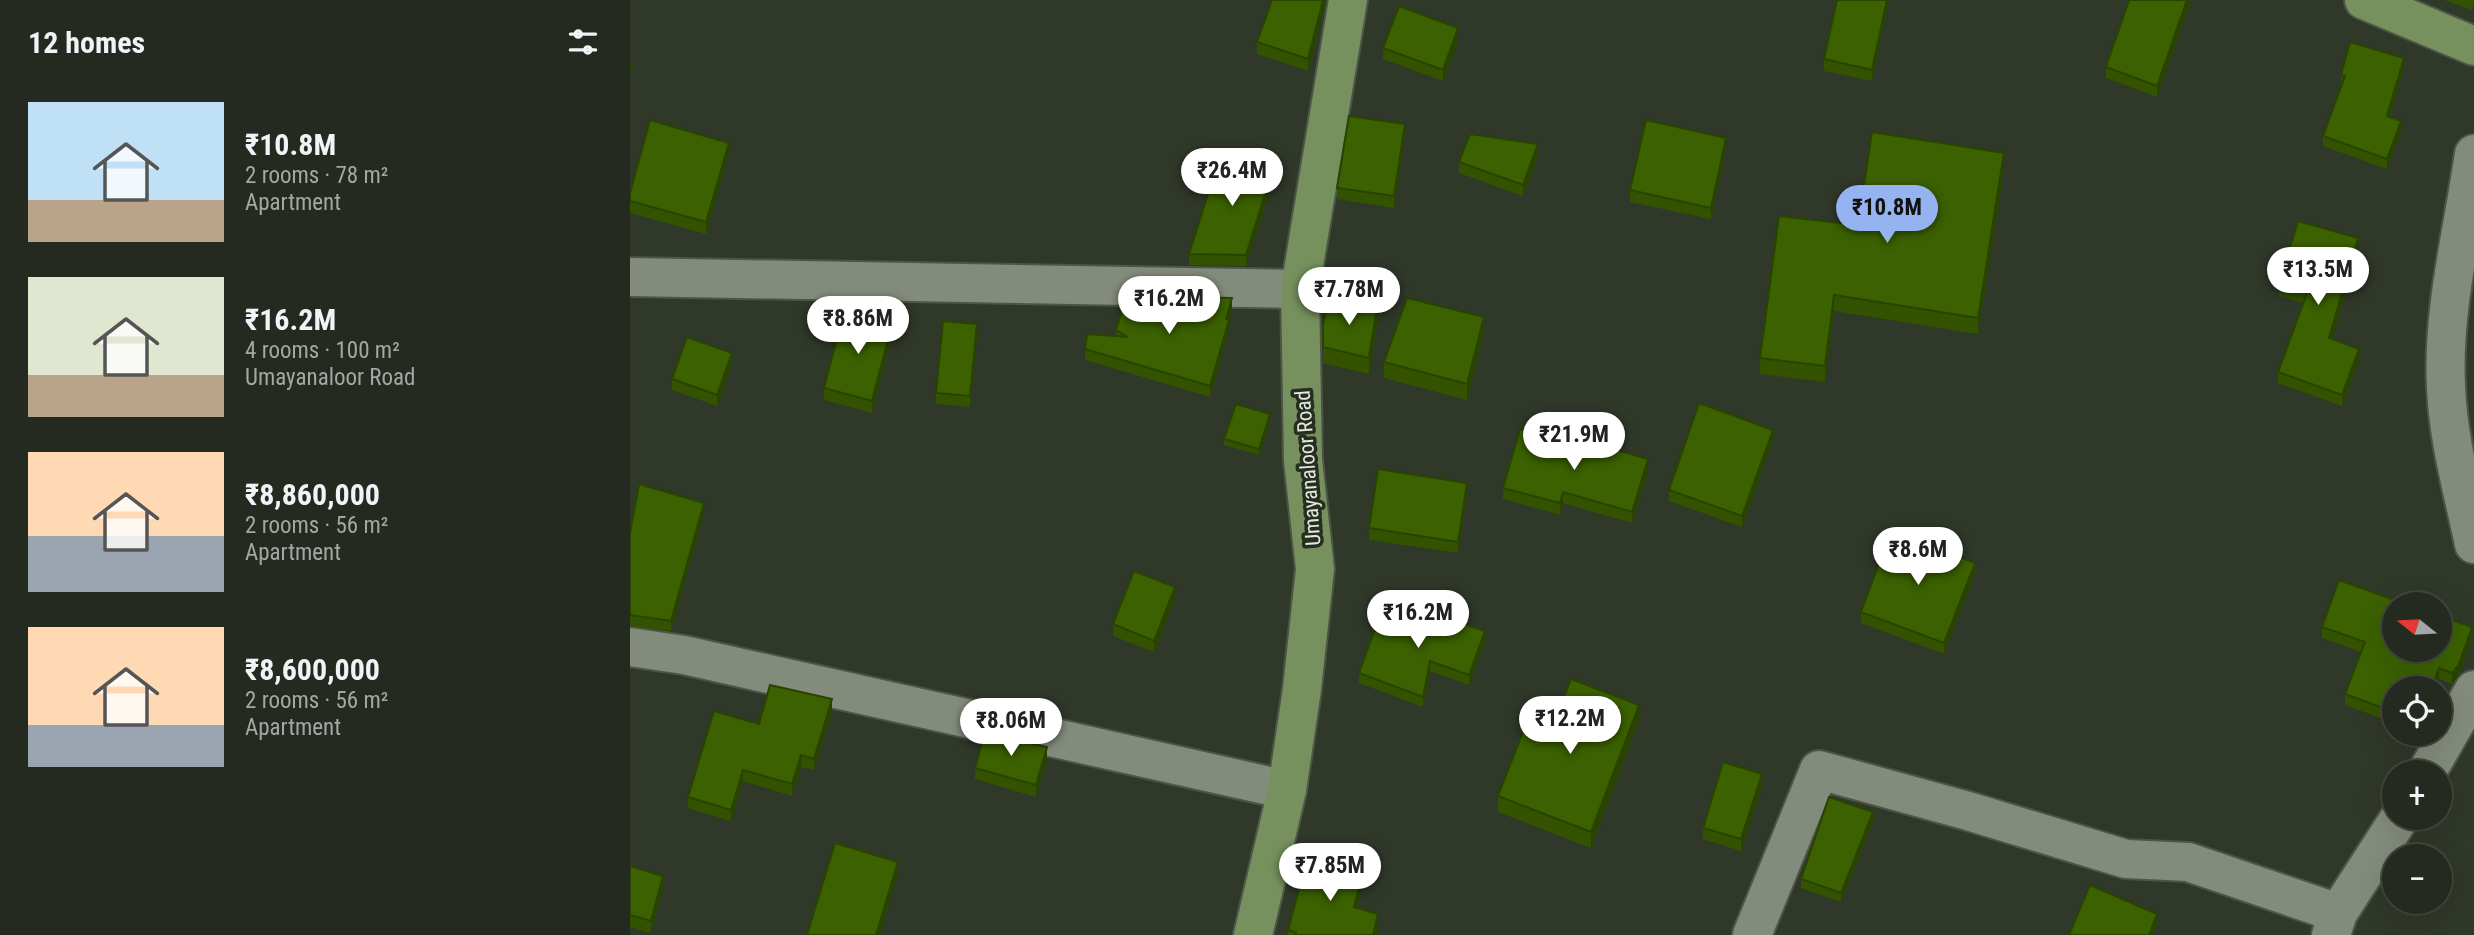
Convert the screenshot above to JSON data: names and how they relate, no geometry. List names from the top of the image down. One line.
{"streets":{"main road":["Umayanaloor Road"]},"north":"left","page":{"heading":"12 homes","list":[{"name":"₹10.8M","note":"2 rooms · 78 m² · Apartment"},{"name":"₹16.2M","note":"4 rooms · 100 m² · Umayanaloor Road"},{"name":"₹8,860,000","note":"2 rooms · 56 m² · Apartment"},{"name":"₹8,600,000","note":"2 rooms · 56 m² · Apartment"}],"price":["₹26.4M","₹10.8M","₹13.5M","₹7.78M","₹16.2M","₹8.86M","₹21.9M","₹8.6M","₹16.2M","₹12.2M","₹8.06M","₹7.85M"],"map_buttons":["+","−"]}}
